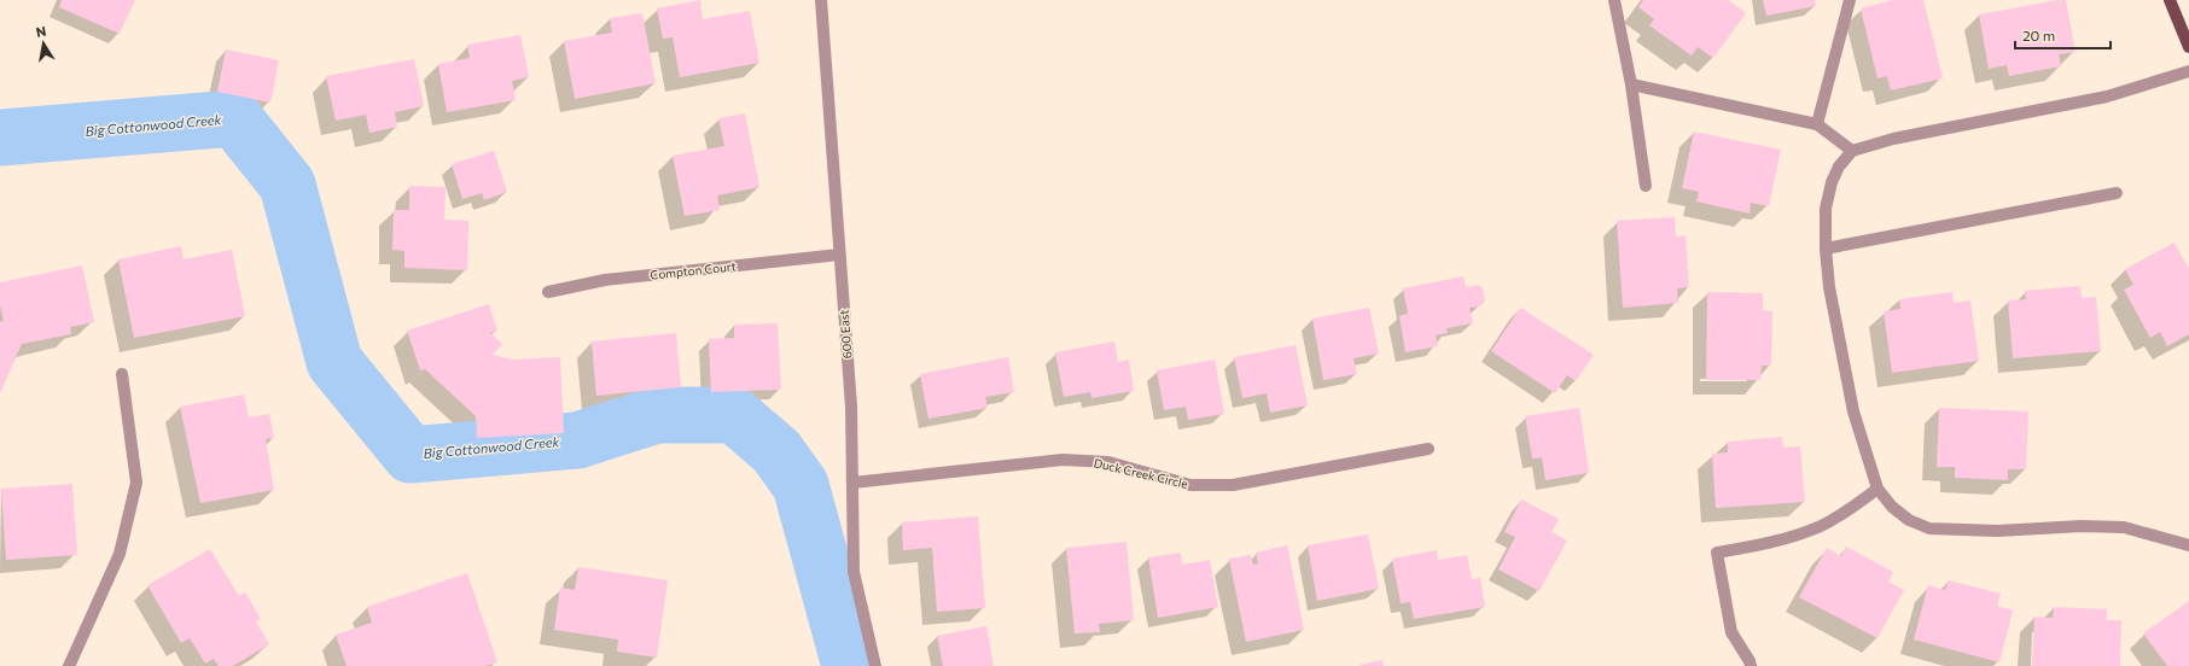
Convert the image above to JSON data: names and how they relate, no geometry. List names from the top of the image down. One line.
{"streets":{"street":["Compton Court","600 East","Duck Creek Circle"]},"crossings":[["Compton Court","600 East"],["600 East","Duck Creek Circle"]],"water":["Big Cottonwood Creek"],"scale_bar":"20 m","north":"top"}
